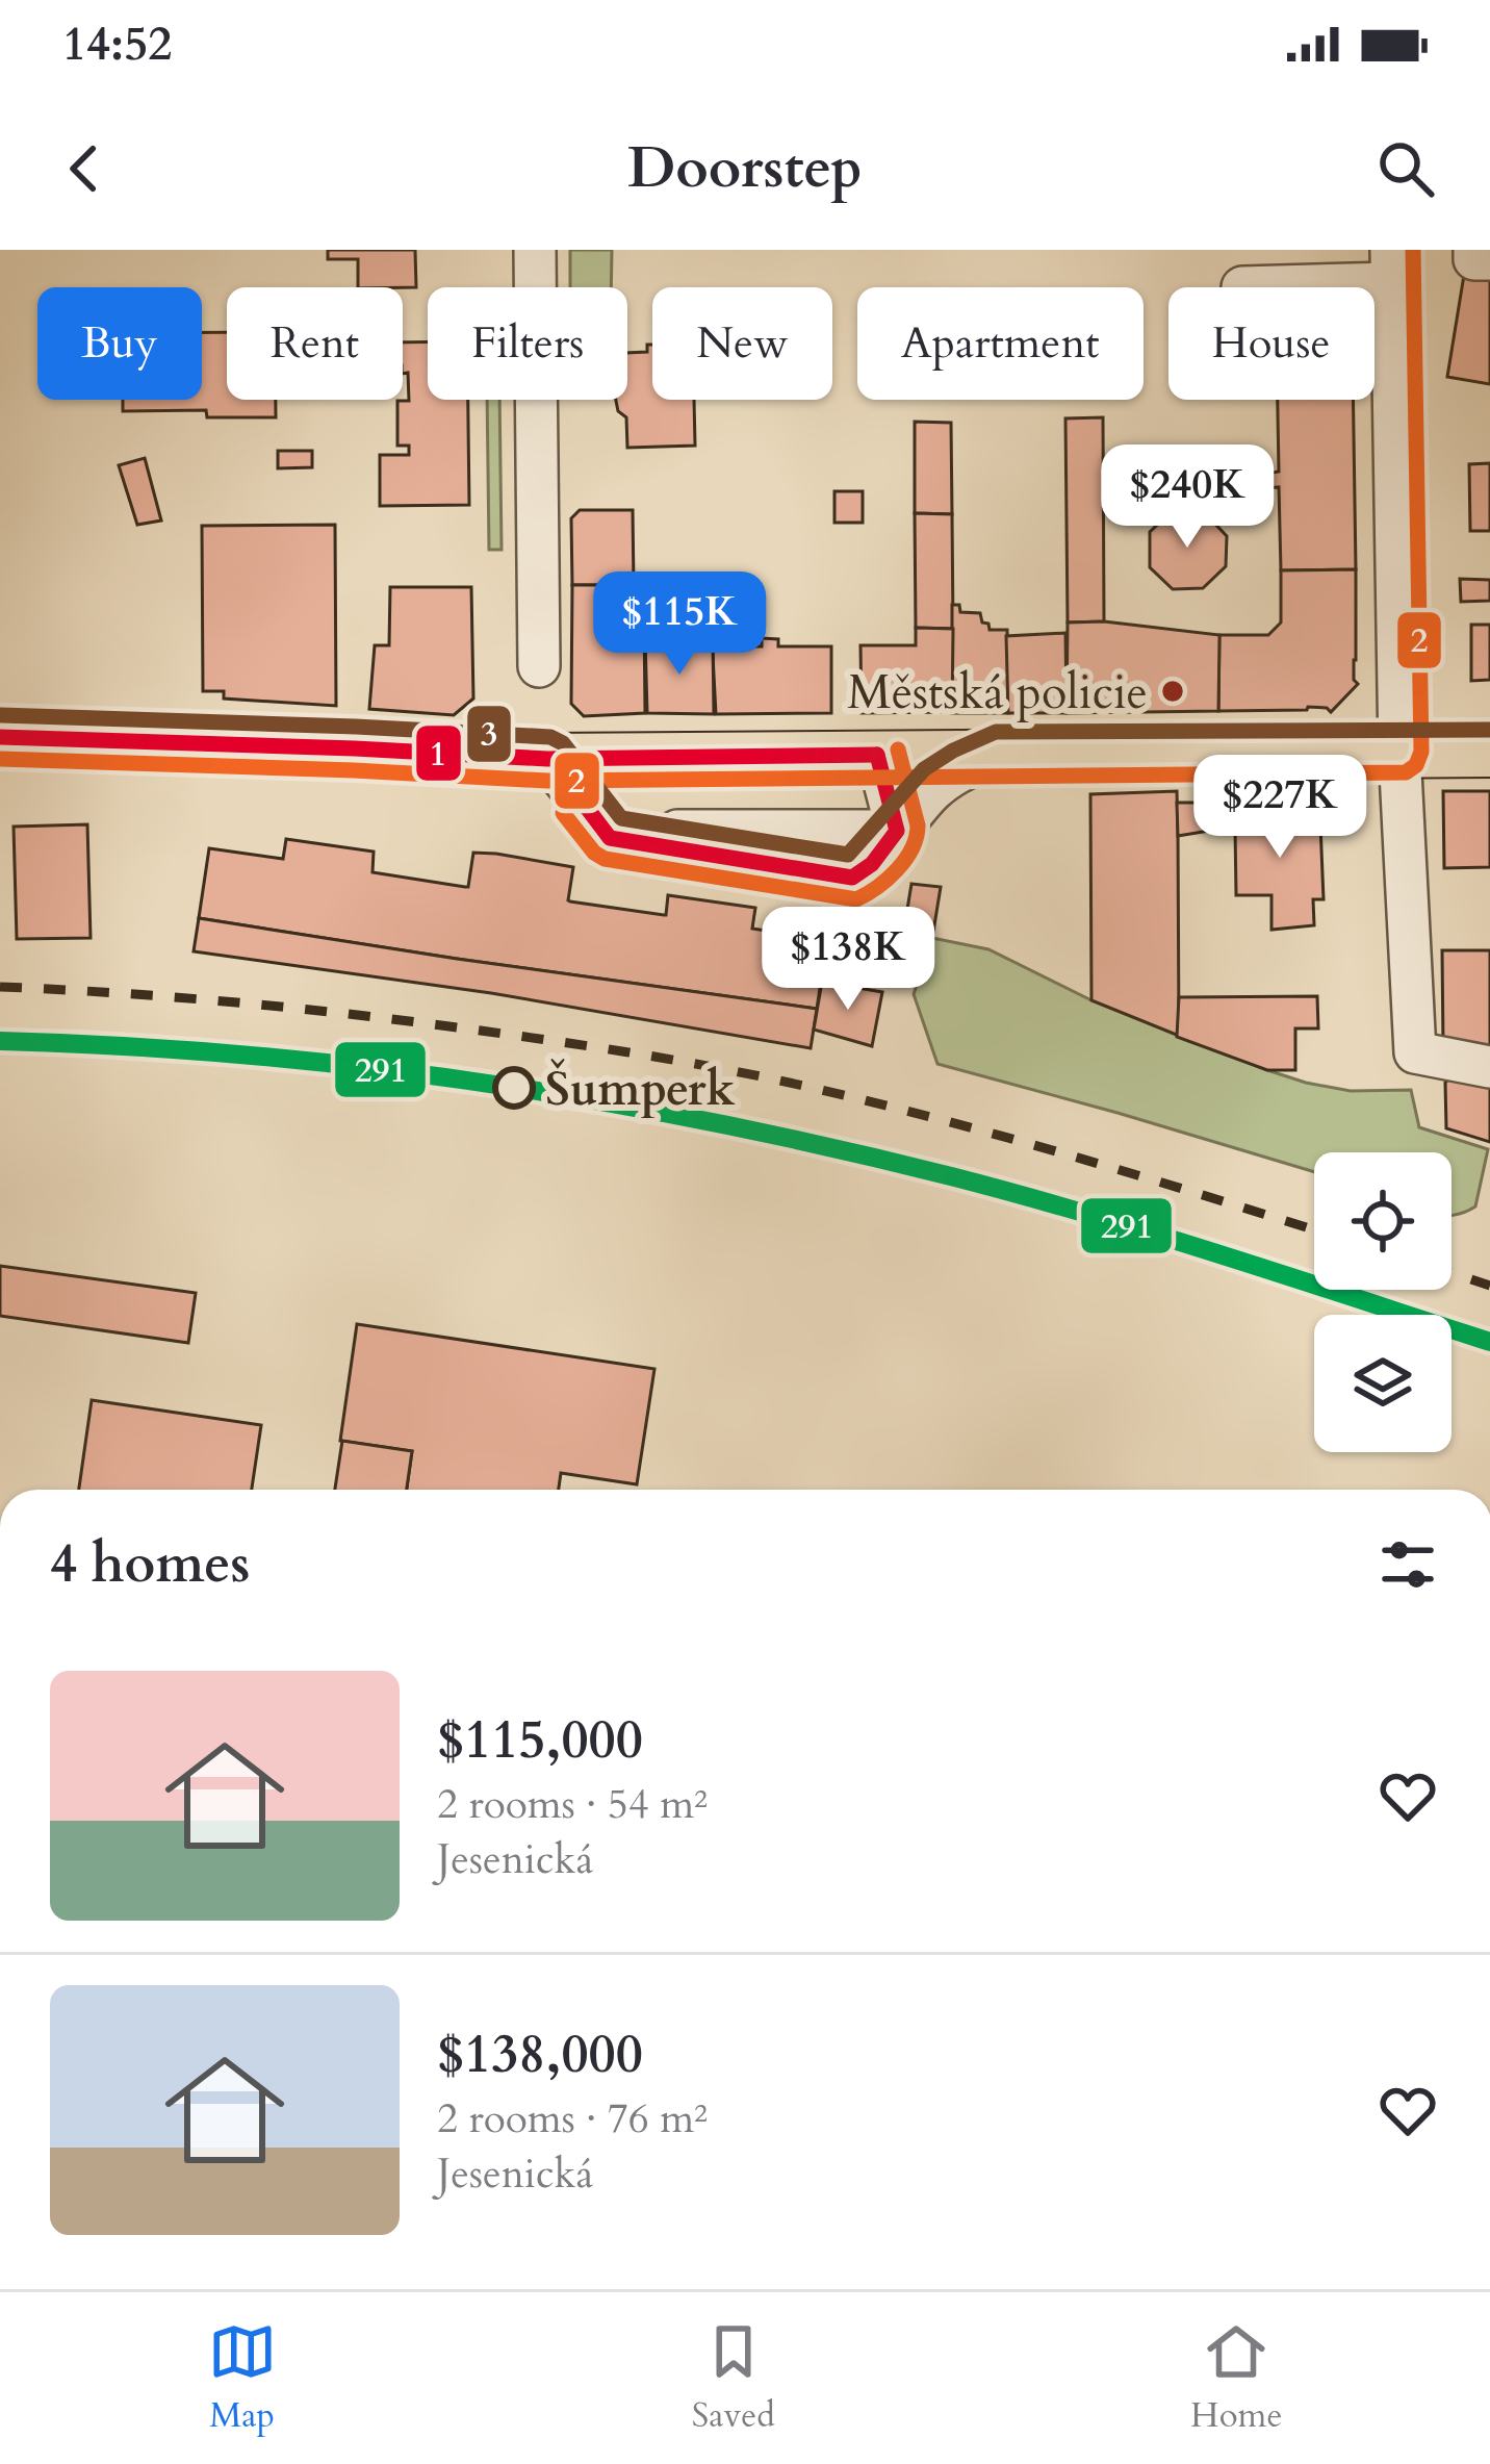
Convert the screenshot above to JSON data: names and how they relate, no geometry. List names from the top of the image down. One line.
{"places":["Městská policie","Šumperk"],"lines":["transit line 2","transit line 3","transit line 1","transit line 291"],"page":{"status":"14:52","header":"Doorstep","chip":["Buy","Rent","Filters","New","Apartment","House"],"price":["$240K","$115K","$227K","$138K"],"heading":"4 homes","list":[{"name":"$115,000","note":"2 rooms · 54 m² · Jesenická"},{"name":"$138,000","note":"2 rooms · 76 m² · Jesenická"}],"tabs":["Map","Saved","Home"]}}
